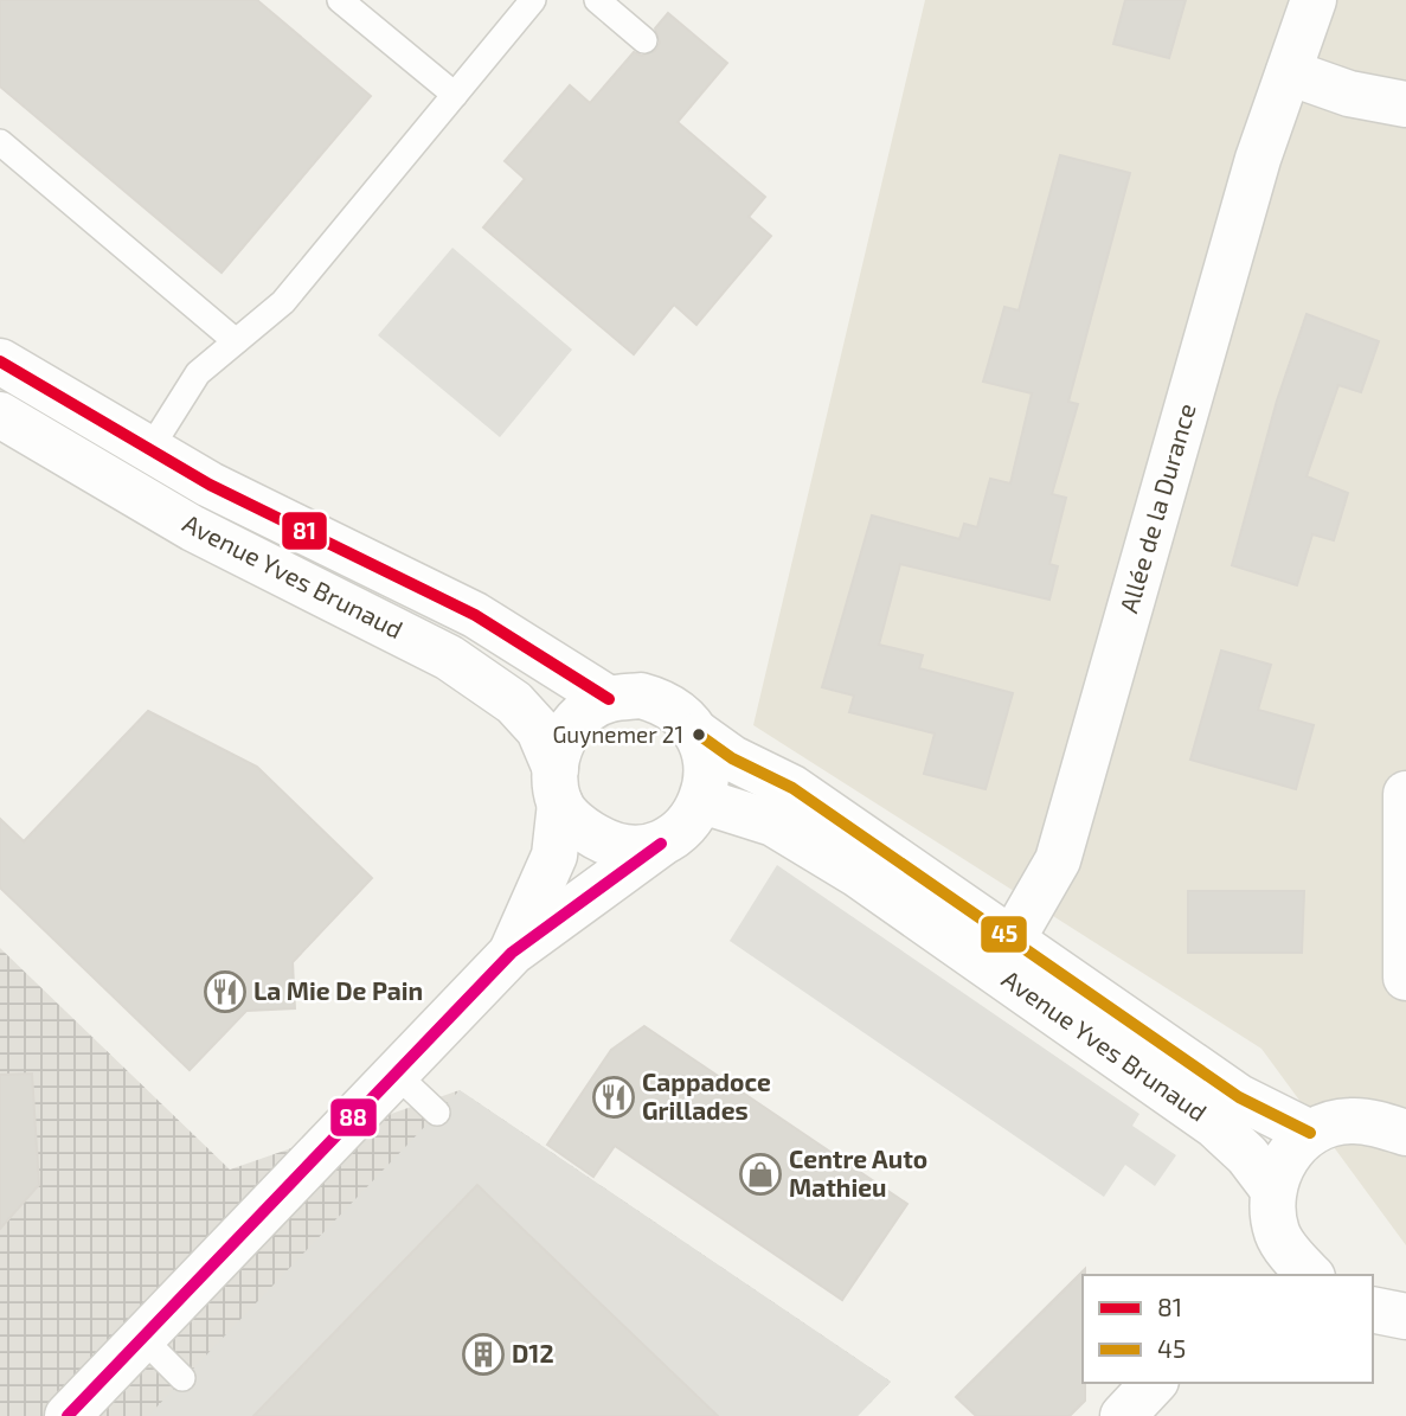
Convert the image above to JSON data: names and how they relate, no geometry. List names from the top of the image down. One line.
{"streets":{"street":["Allée de la Durance","Avenue Yves Brunaud"]},"crossings":[["Allée de la Durance","Avenue Yves Brunaud"]],"places":{"other":["Guynemer 21"],"restaurant":["La Mie De Pain","Cappadoce Grillades"],"shop":["Centre Auto Mathieu"],"building":["D12"]},"lines":["transit line 81","transit line 45","transit line 88"],"legend":["81","45"]}
